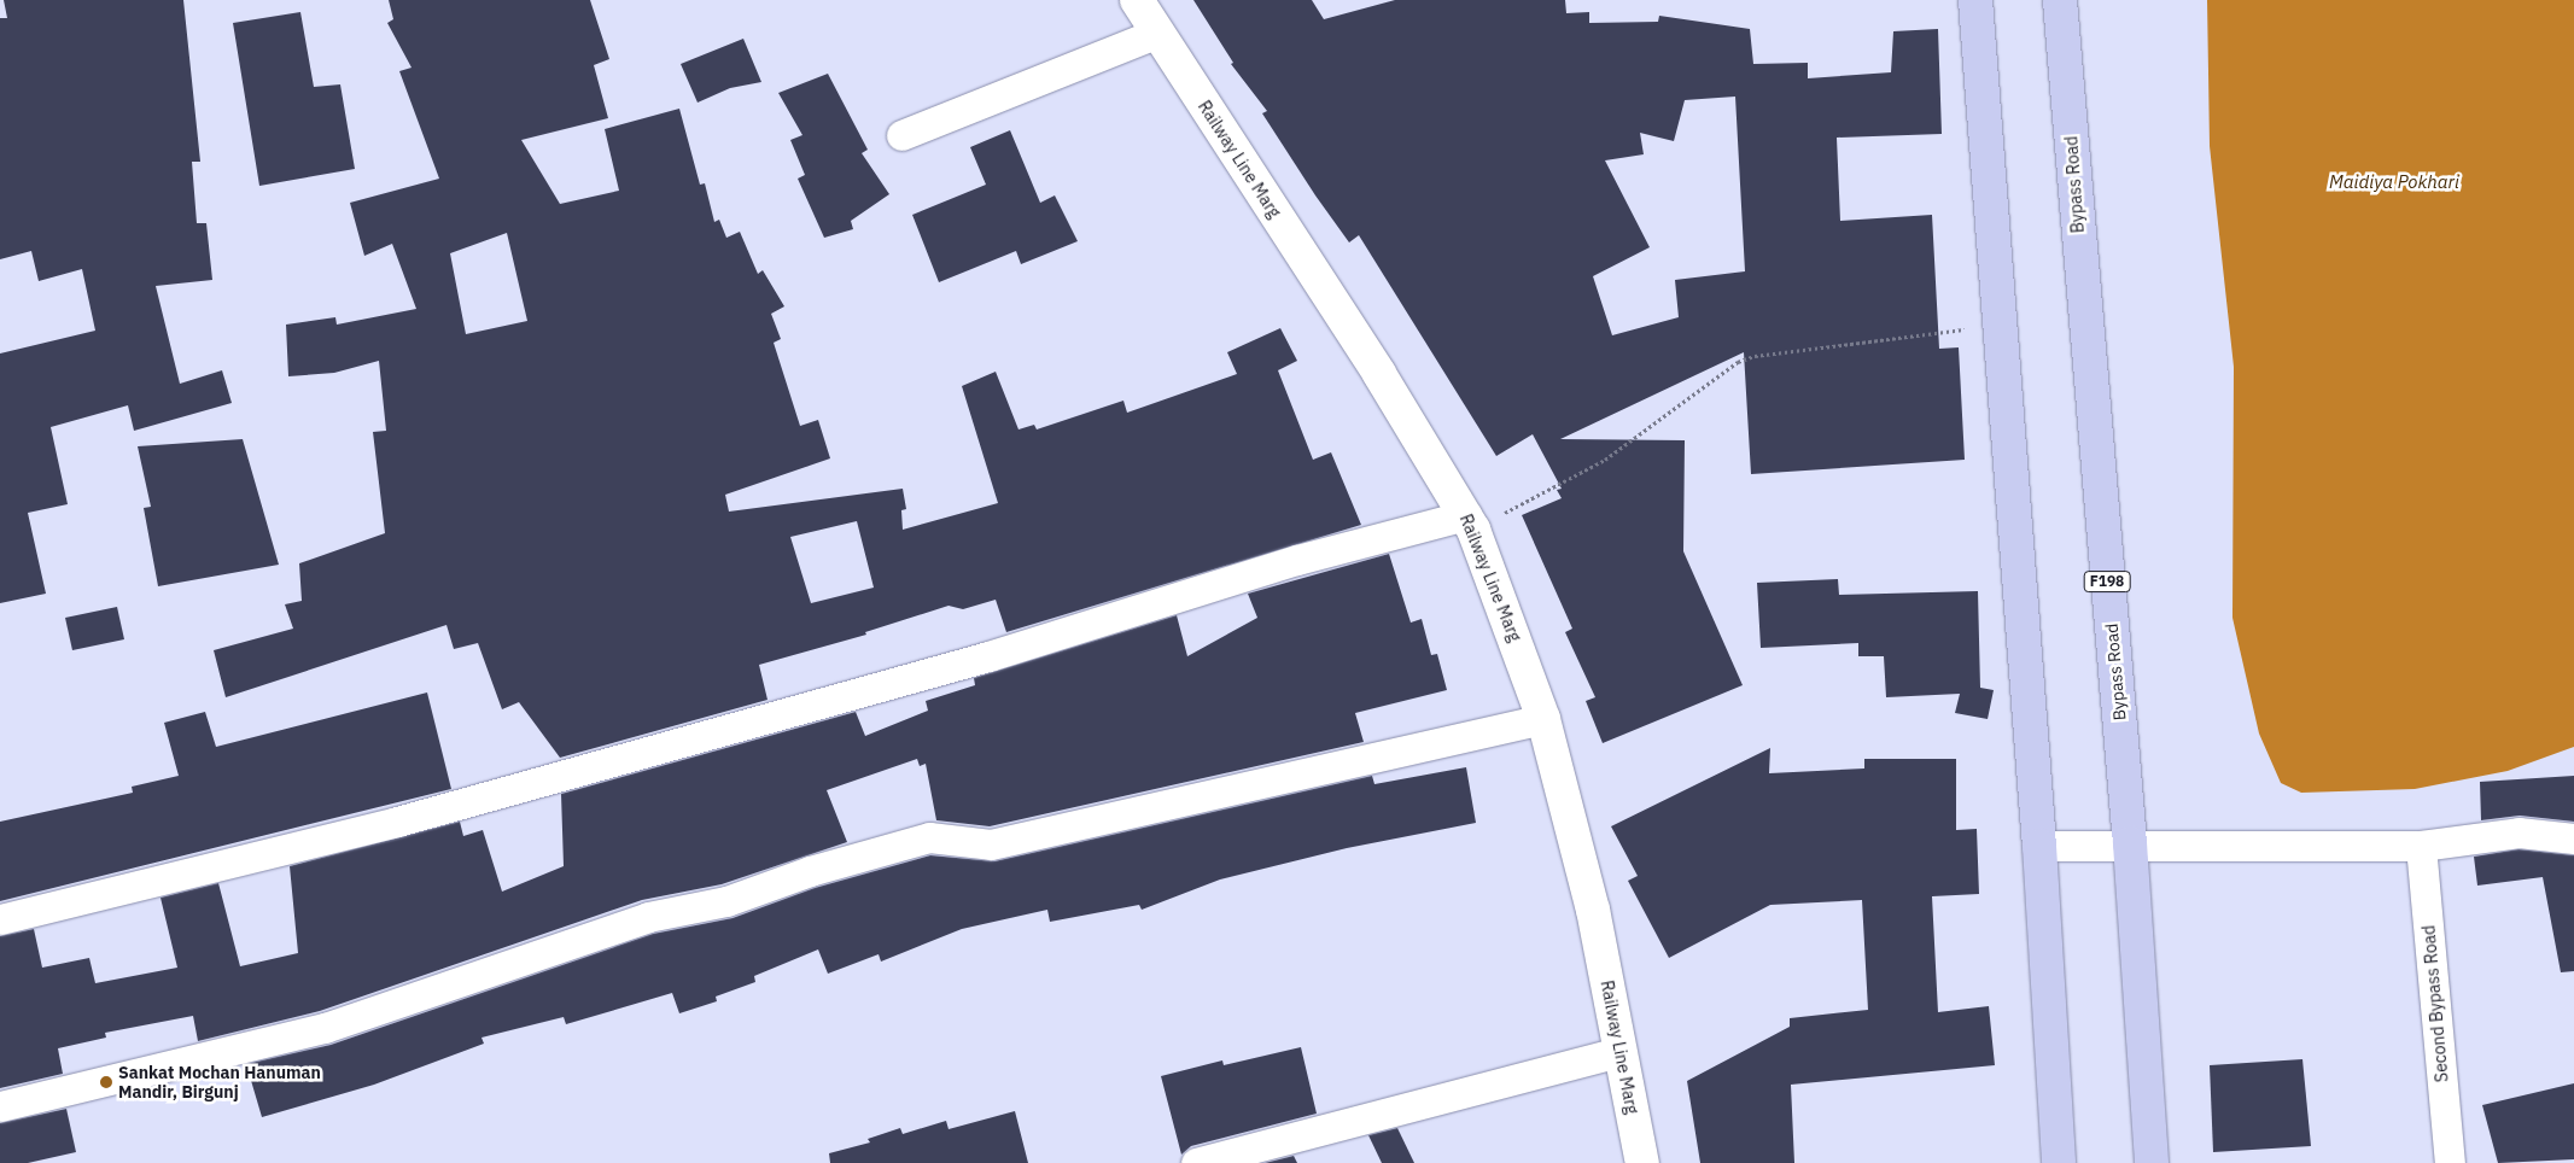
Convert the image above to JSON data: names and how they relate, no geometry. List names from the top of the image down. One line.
{"streets":{"main road":["Railway Line Marg","Bypass Road","F198"],"street":["Second Bypass Road"]},"water":["Maidiya Pokhari"],"places":["Sankat Mochan Hanuman Mandir, Birgunj"]}
